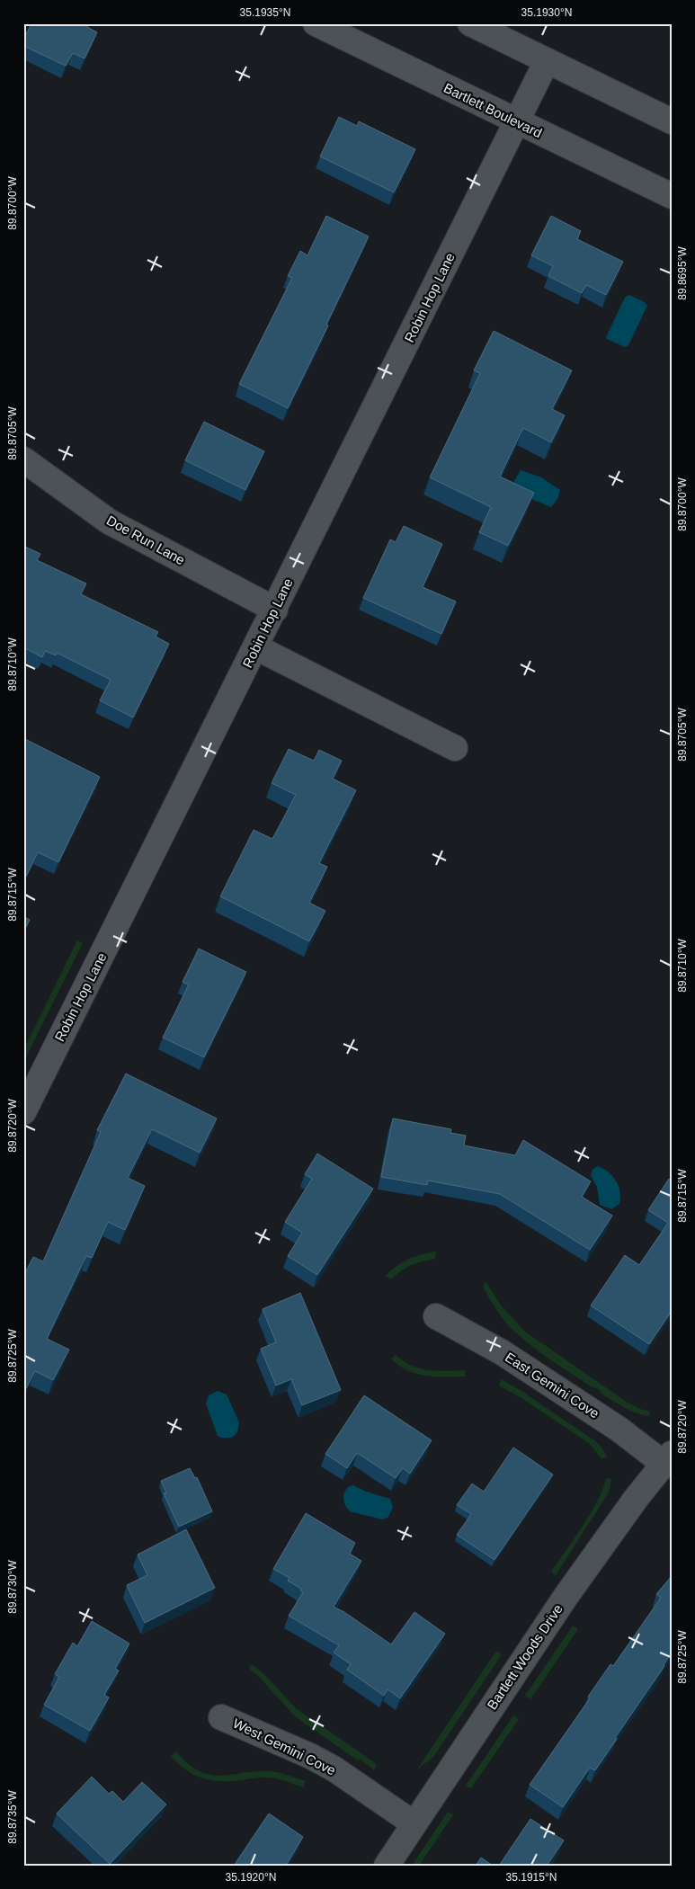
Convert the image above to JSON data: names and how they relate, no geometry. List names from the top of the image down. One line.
{"streets":{"street":["Bartlett Boulevard","Robin Hop Lane","Doe Run Lane","East Gemini Cove","Bartlett Woods Drive","West Gemini Cove"]},"crossings":[["Bartlett Boulevard","Robin Hop Lane"],["Robin Hop Lane","Doe Run Lane"],["East Gemini Cove","Bartlett Woods Drive"],["Bartlett Woods Drive","West Gemini Cove"]],"coordinates":["35.1935°N","35.1930°N","89.8700°W","89.8695°W","89.8705°W","89.8710°W","89.8715°W","89.8720°W","89.8725°W","89.8730°W","89.8735°W","35.1920°N","35.1915°N"]}
